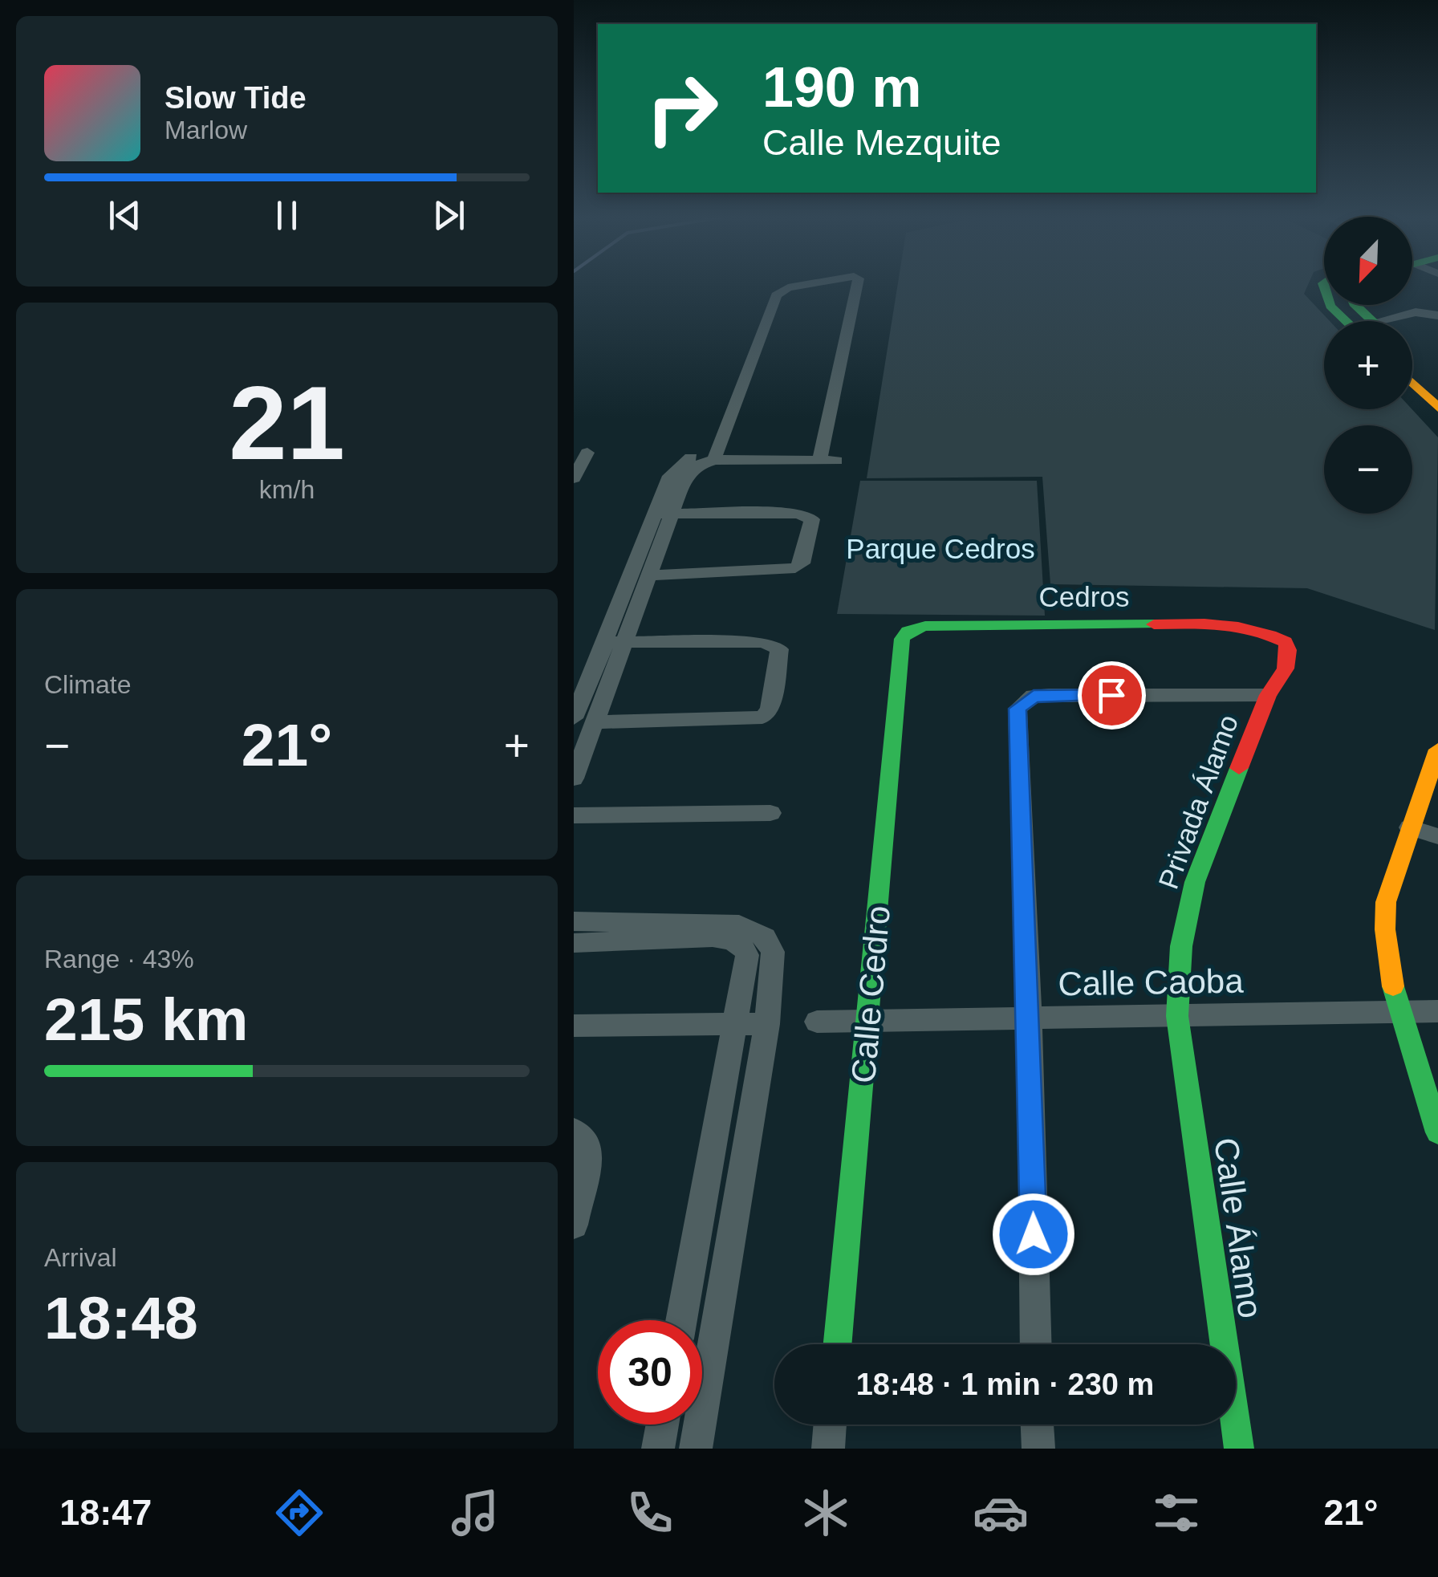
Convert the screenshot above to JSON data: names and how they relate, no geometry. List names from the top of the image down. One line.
{"streets":{"street":["Cedros","Privada Álamo","Calle Caoba","Calle Cedro","Calle Álamo"]},"crossings":[["Cedros","Privada Álamo"],["Cedros","Calle Cedro"],["Privada Álamo","Calle Caoba"],["Privada Álamo","Calle Álamo"],["Calle Caoba","Calle Cedro"],["Calle Caoba","Calle Álamo"]],"parks":["Parque Cedros"],"north":"bottom left","page":{"turn":["190 m","Calle Mezquite"],"song":["Slow Tide","Marlow"],"map_buttons":["+","−"],"tile":[["21","km/h"],"Climate",["Range · 43%","215 km"],["Arrival","18:48"]],"heat":["−","21°","+"],"limit":"30","trip":"18:48 · 1 min · 230 m","tabs":["18:47","21°"]}}
